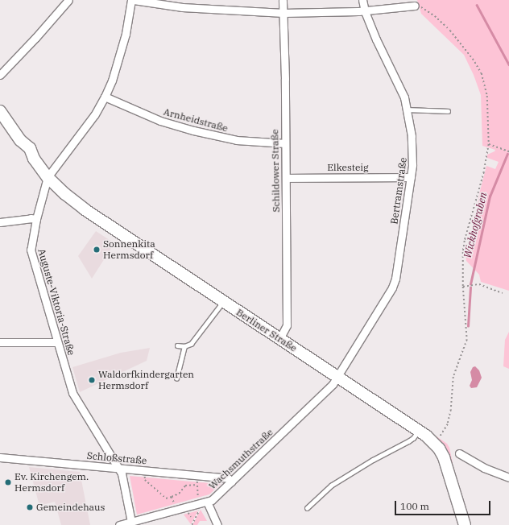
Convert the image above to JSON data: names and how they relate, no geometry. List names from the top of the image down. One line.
{"streets":{"main road":["Berliner Straße"],"street":["Arnheidstraße","Elkesteig","Schildower Straße","Bertramstraße","Auguste-Viktoria-Straße","Schloßstraße","Wachsmuthstraße"]},"crossings":[["Arnheidstraße","Schildower Straße"],["Arnheidstraße","Auguste-Viktoria-Straße"],["Elkesteig","Schildower Straße"],["Elkesteig","Bertramstraße"],["Schildower Straße","Berliner Straße"],["Bertramstraße","Berliner Straße"],["Bertramstraße","Wachsmuthstraße"],["Auguste-Viktoria-Straße","Berliner Straße"],["Auguste-Viktoria-Straße","Schloßstraße"],["Auguste-Viktoria-Straße","Wachsmuthstraße"],["Berliner Straße","Wachsmuthstraße"],["Schloßstraße","Wachsmuthstraße"]],"water":["Wickhofgraben"],"places":["Sonnenkita Hermsdorf","Waldorfkindergarten Hermsdorf","Ev. Kirchengem. Hermsdorf","Gemeindehaus"],"scale_bar":"100 m"}
